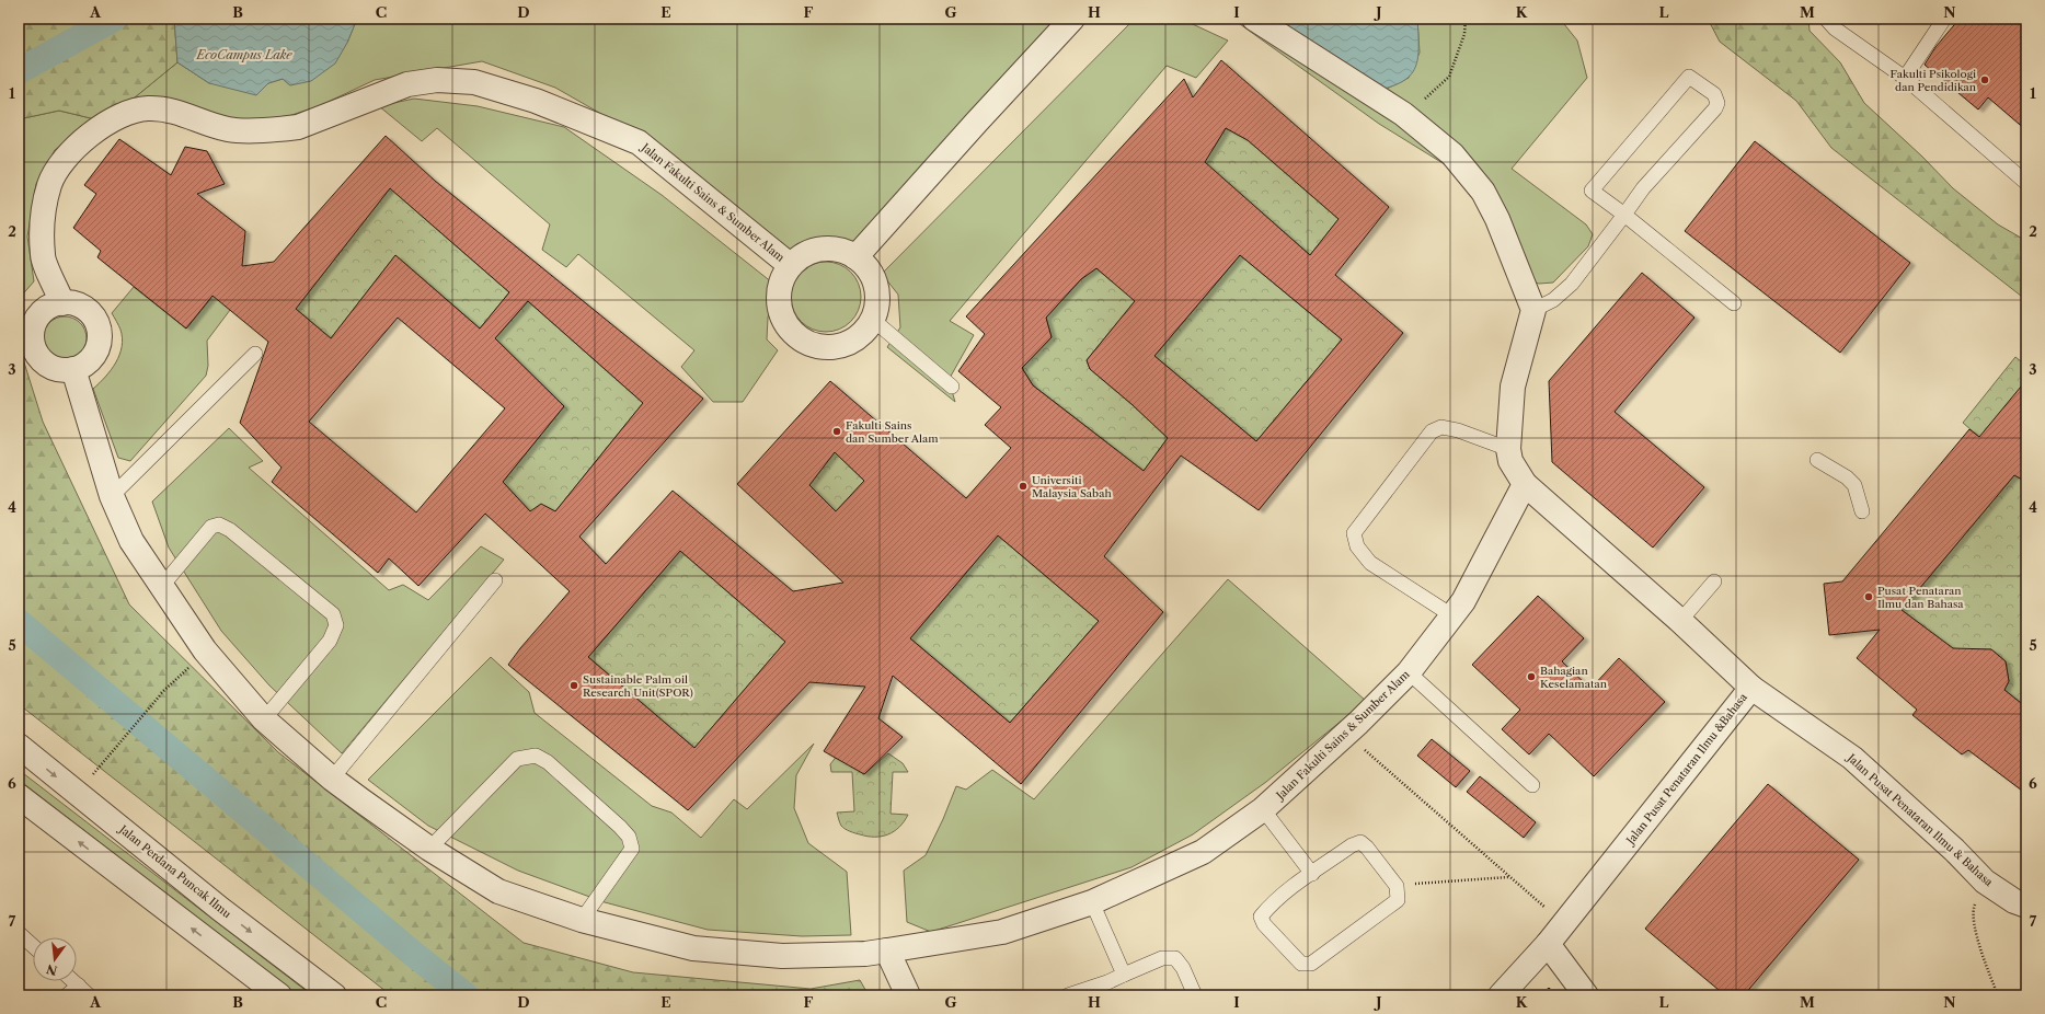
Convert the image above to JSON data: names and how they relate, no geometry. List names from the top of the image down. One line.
{"streets":{"street":["Jalan Fakulti Sains & Sumber Alam","Jalan Pusat Penataran Ilmu &Bahasa","Jalan Pusat Penataran Ilmu & Bahasa","Jalan Perdana Puncak Ilmu"]},"crossings":[["Jalan Fakulti Sains & Sumber Alam","Jalan Pusat Penataran Ilmu &Bahasa"],["Jalan Pusat Penataran Ilmu &Bahasa","Jalan Pusat Penataran Ilmu & Bahasa"]],"water":["EcoCampus Lake"],"places":["Fakulti Psikologi dan Pendidikan","Fakulti Sains dan Sumber Alam","Universiti Malaysia Sabah","Pusat Penataran Ilmu dan Bahasa","Bahagian Keselamatan","Sustainable Palm oil Research Unit(SPOR)"],"north":"bottom","grid":{"columns":["A","B","C","D","E","F","G","H","I","J","K","L","M","N"],"rows":["1","2","3","4","5","6","7"]}}
